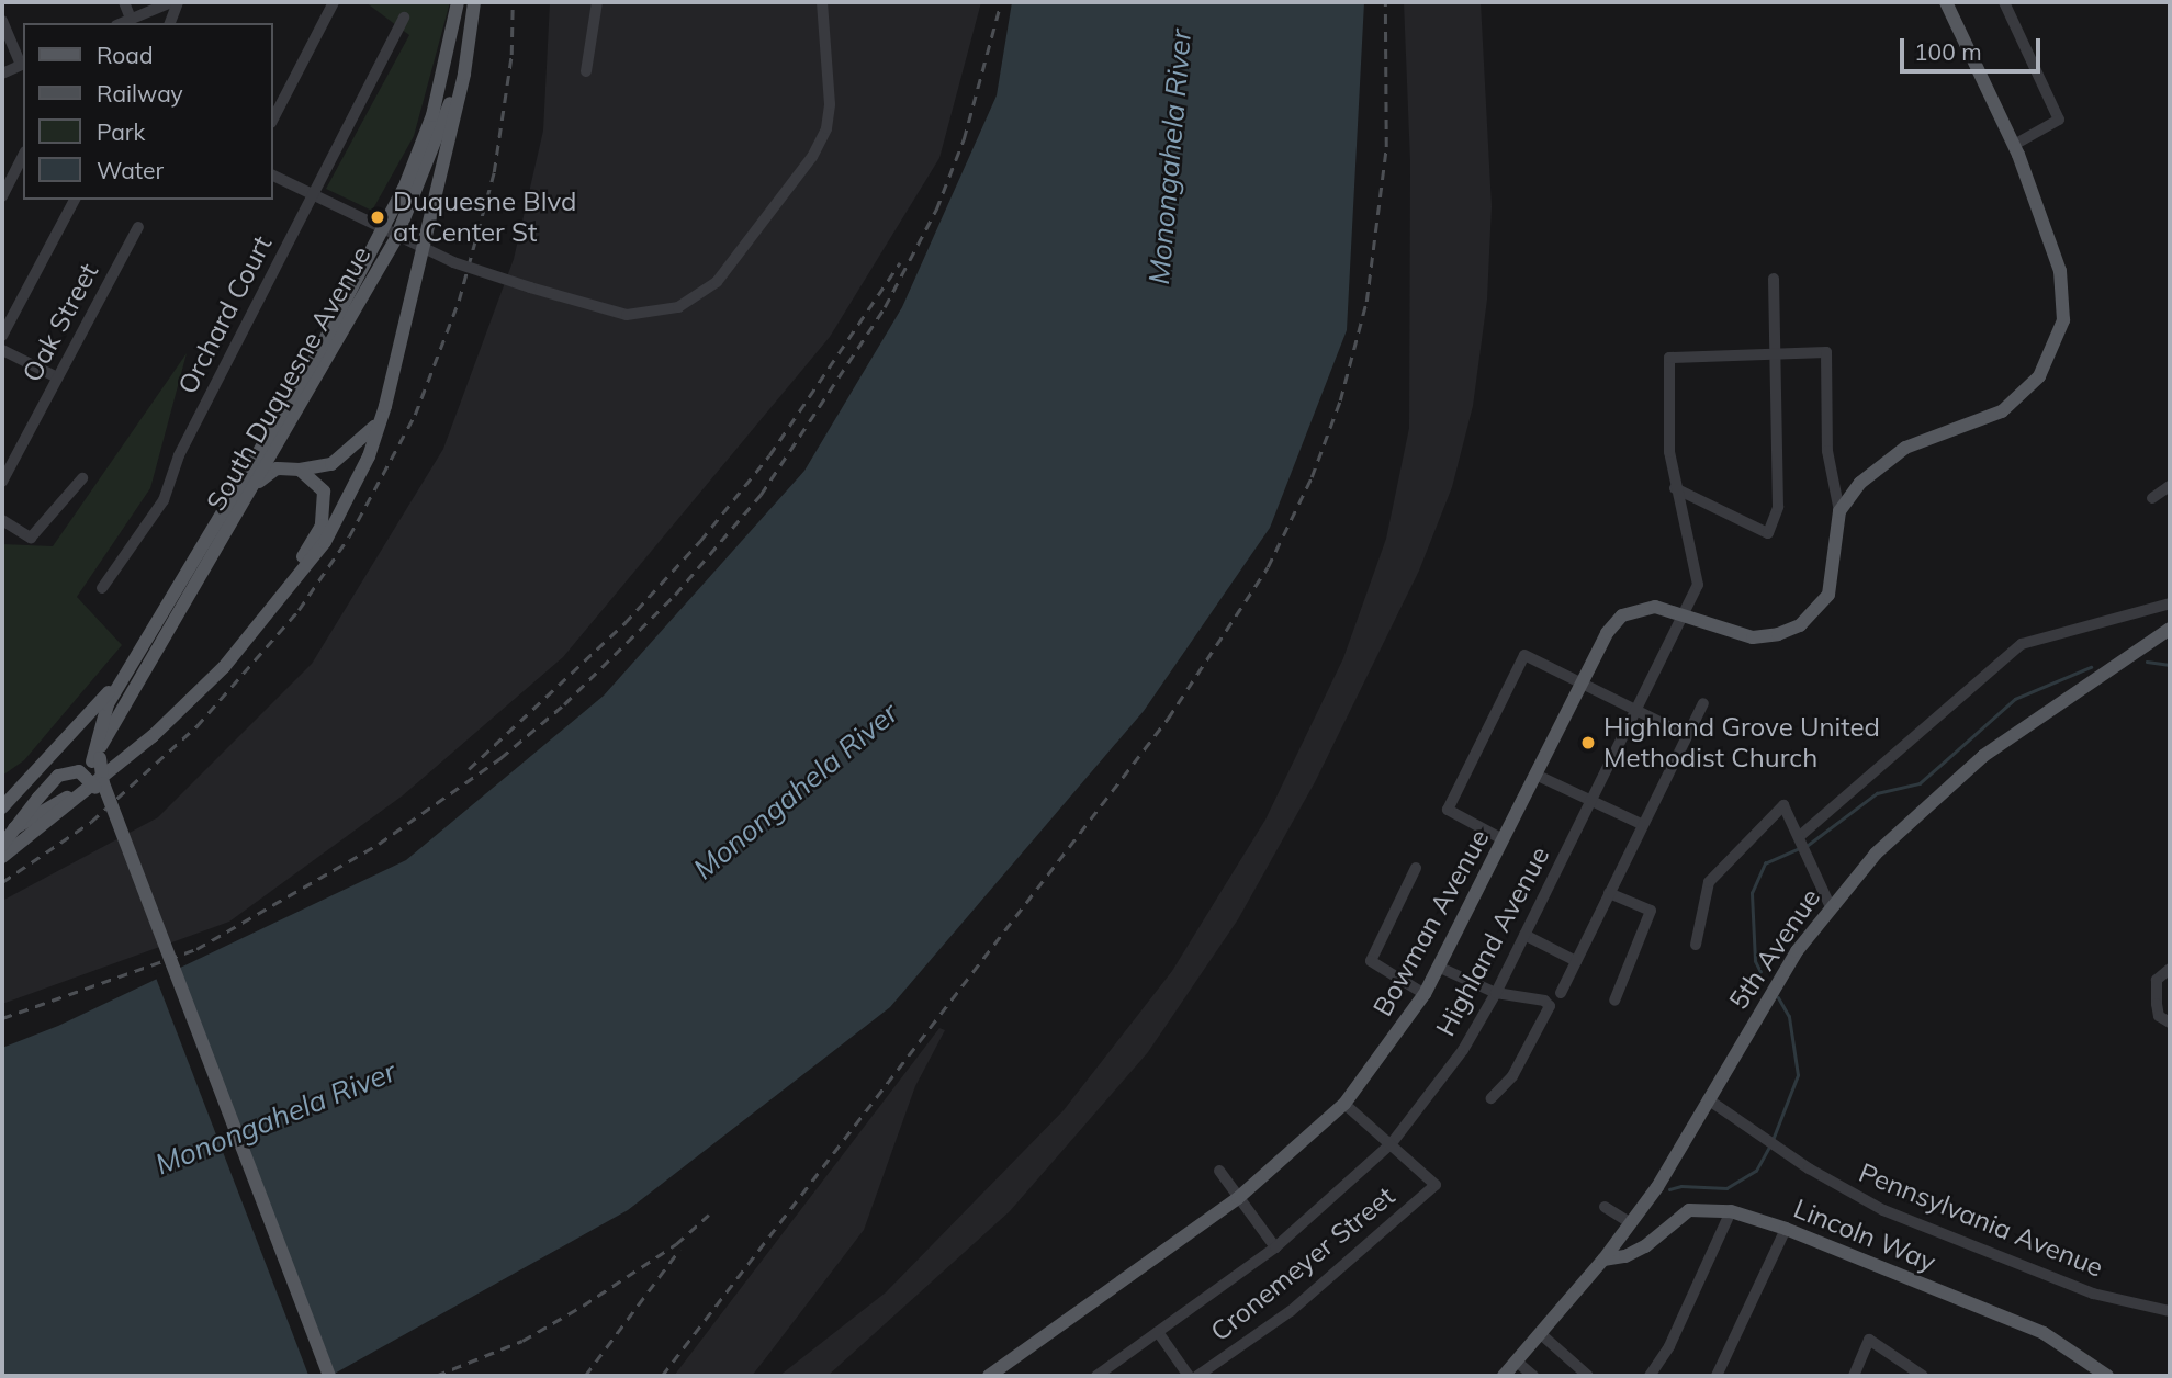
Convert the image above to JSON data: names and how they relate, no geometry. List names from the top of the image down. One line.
{"streets":{"main road":["South Duquesne Avenue","Bowman Avenue","5th Avenue","Lincoln Way"],"street":["Orchard Court","Oak Street","Highland Avenue","Pennsylvania Avenue","Cronemeyer Street"]},"crossings":[["Bowman Avenue","Highland Avenue"],["Highland Avenue","Cronemeyer Street"],["5th Avenue","Pennsylvania Avenue"],["5th Avenue","Lincoln Way"]],"water":["Monongahela River"],"places":["Duquesne Blvd at Center St","Highland Grove United Methodist Church"],"legend":["Road","Railway","Park","Water"],"scale_bar":"100 m"}
